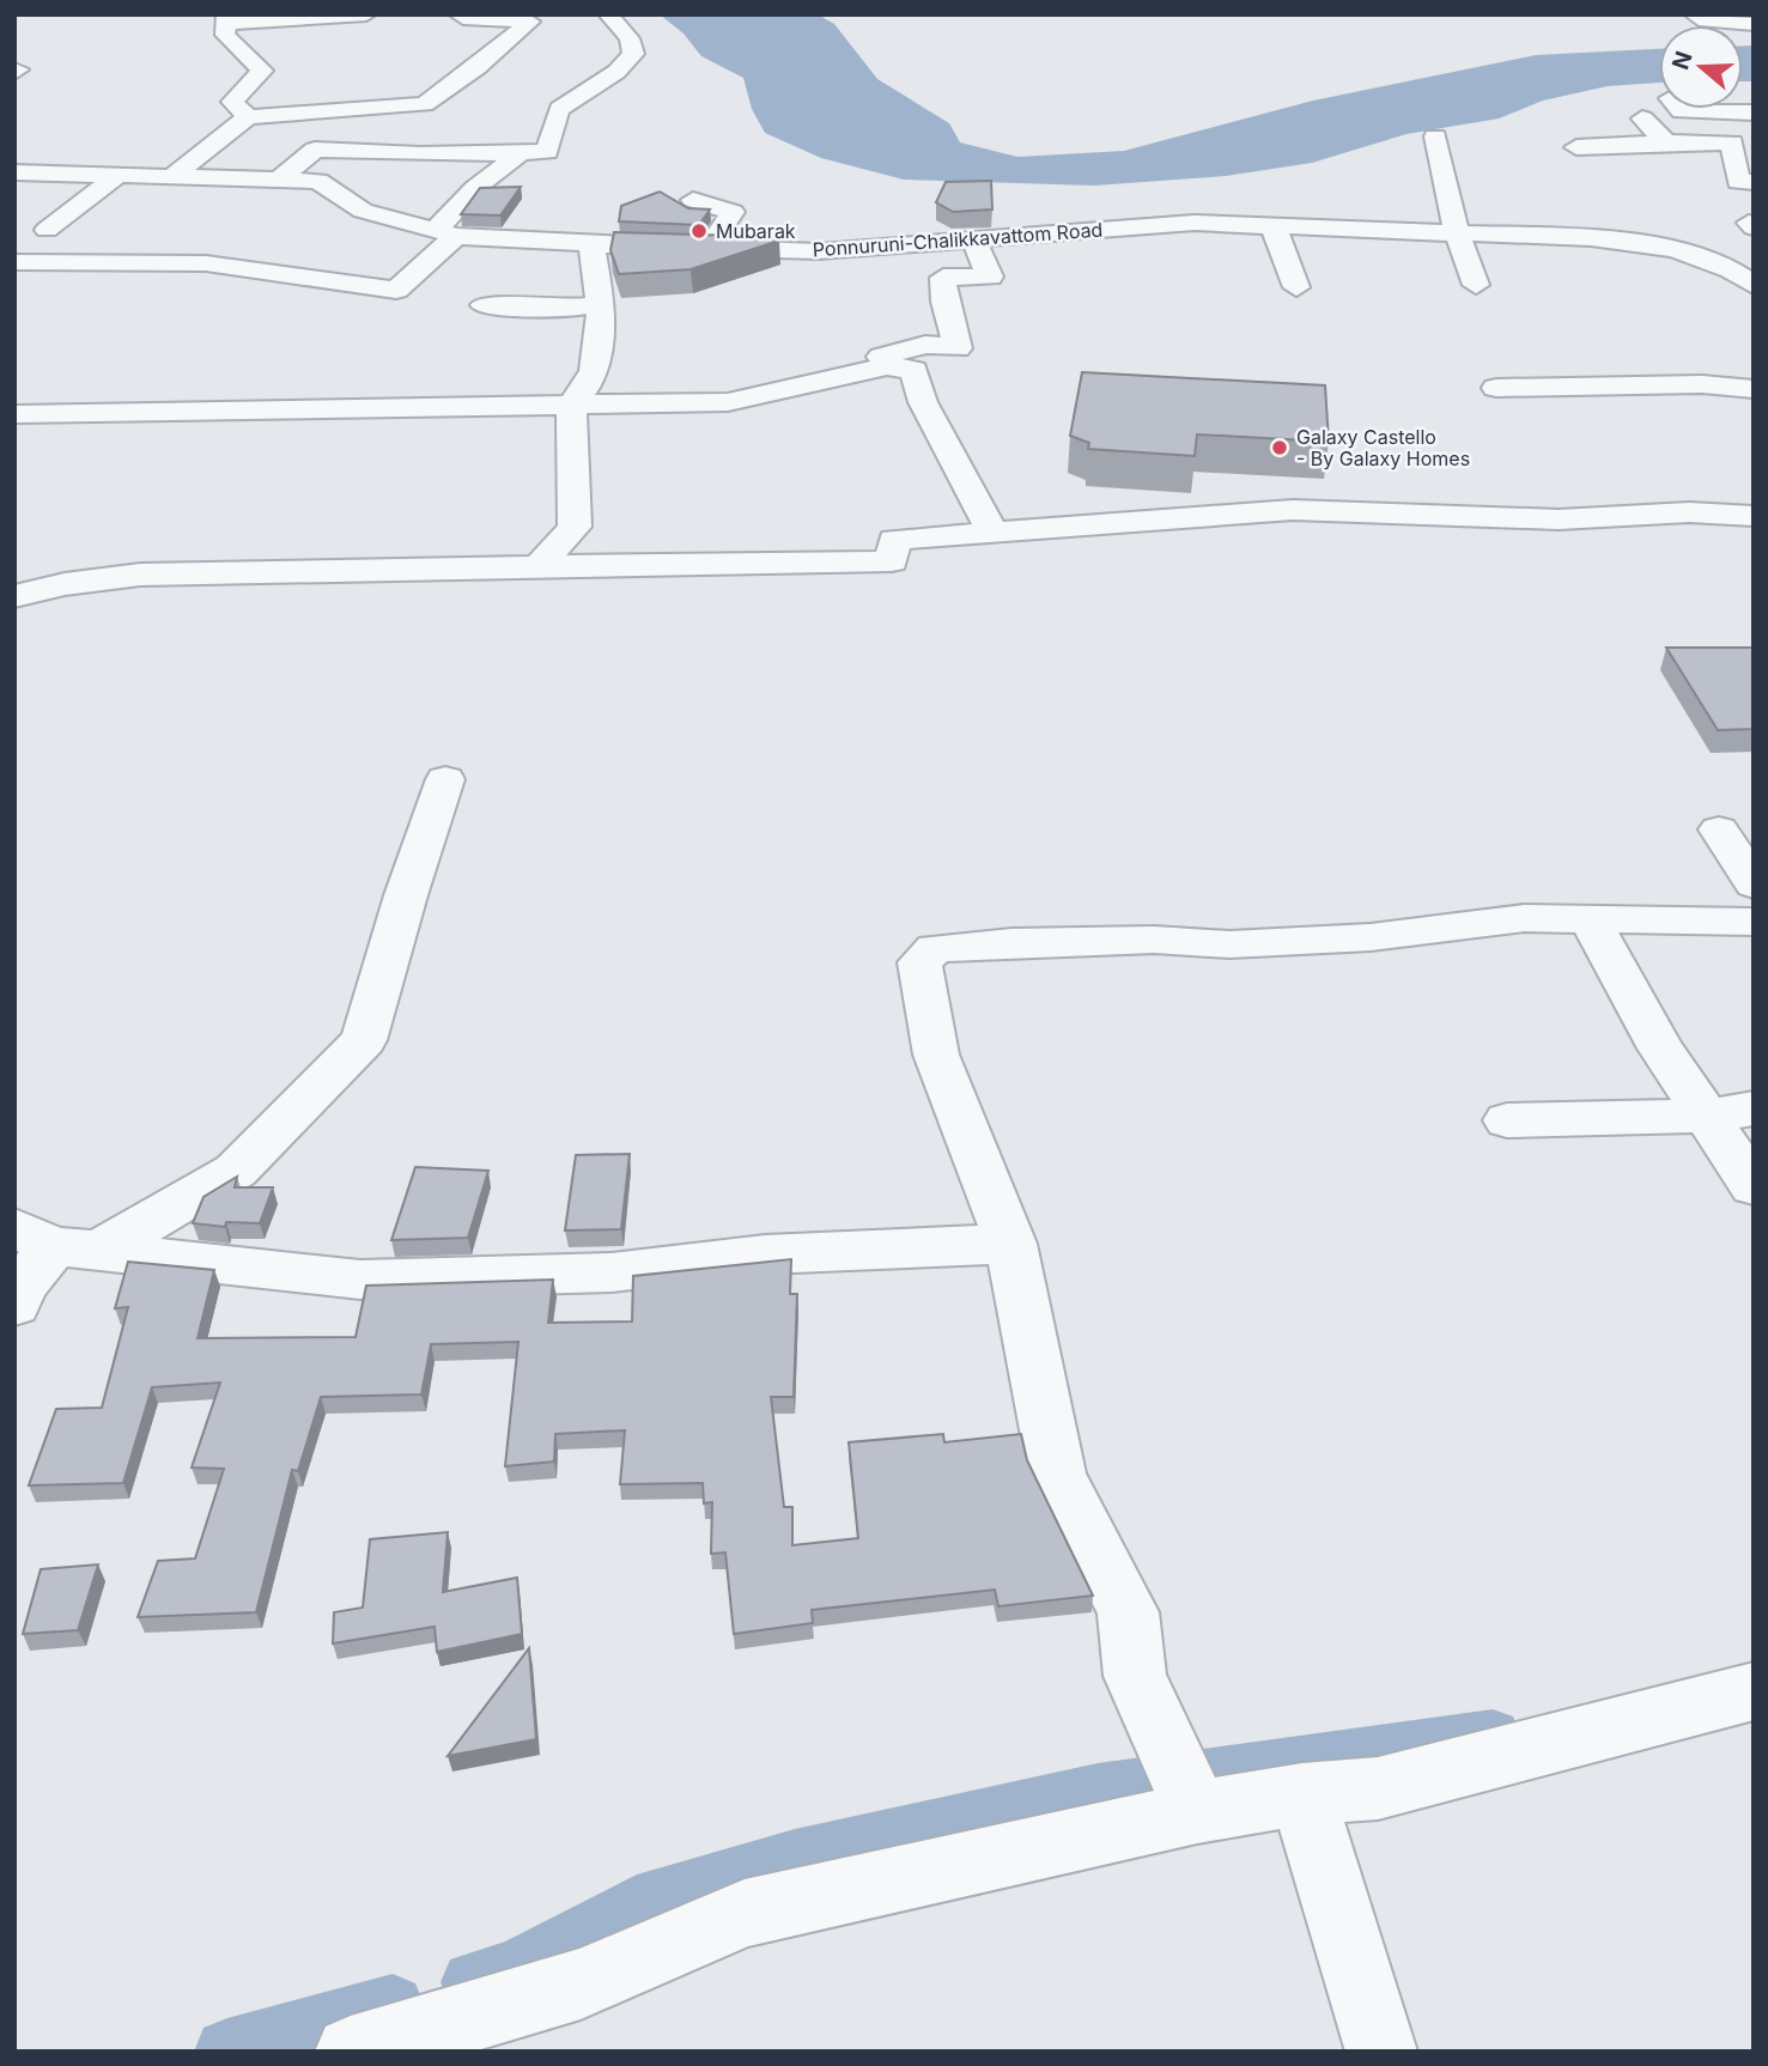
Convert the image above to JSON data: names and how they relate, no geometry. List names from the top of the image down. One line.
{"streets":{"street":["Ponnuruni-Chalikkavattom Road"]},"places":["Mubarak","Galaxy Castello - By Galaxy Homes"],"north":"left"}
